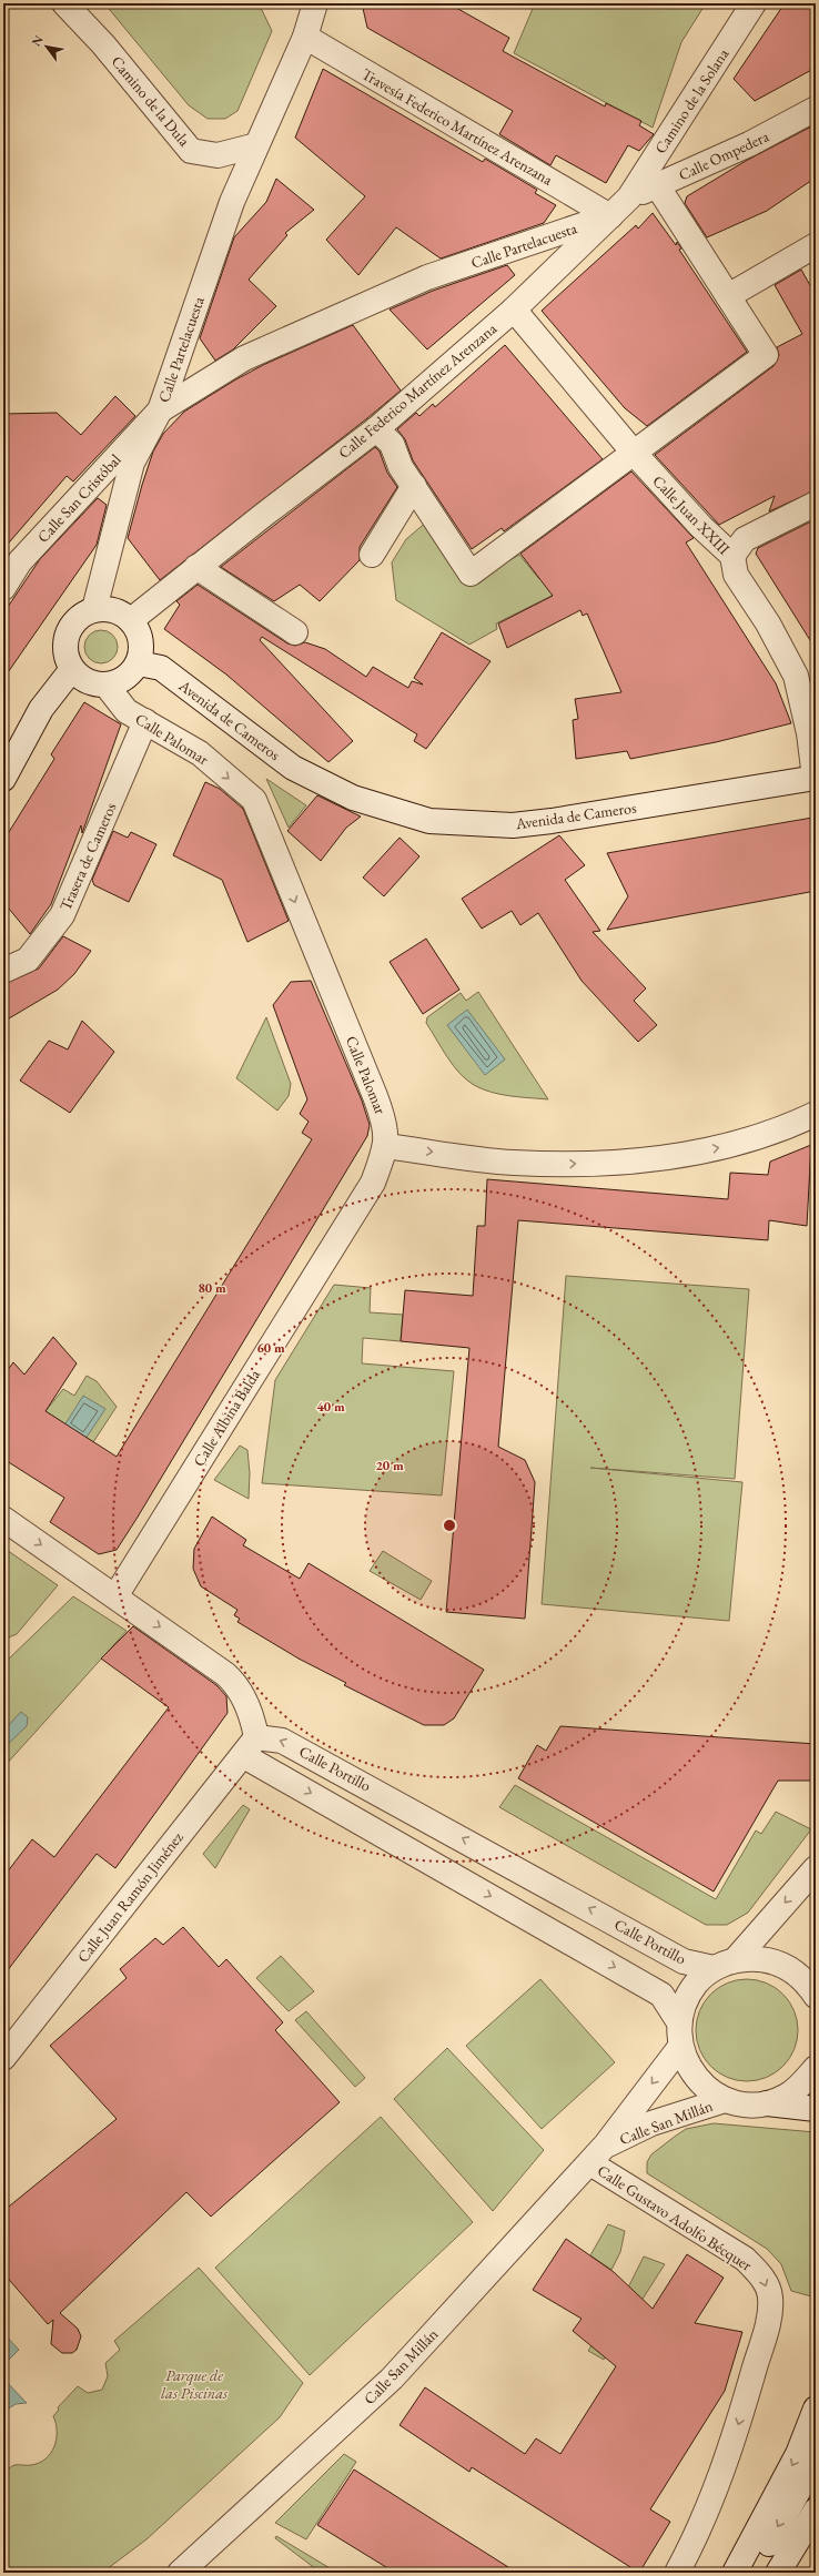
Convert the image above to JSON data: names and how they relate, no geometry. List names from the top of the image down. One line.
{"streets":{"street":["Camino de la Dula","Camino de la Solana","Travesía Federico Martínez Arenzana","Calle Ompedera","Calle Partelacuesta","Calle Federico Martínez Arenzana","Calle San Cristóbal","Calle Juan XXIII","Avenida de Cameros","Calle Palomar","Trasera de Cameros","Calle Albina Balda","Calle Portillo","Calle Juan Ramón Jiménez","Calle San Millán","Calle Gustavo Adolfo Bécquer"]},"crossings":[["Camino de la Dula","Calle Partelacuesta"],["Camino de la Solana","Calle Ompedera"],["Camino de la Solana","Calle Federico Martínez Arenzana"],["Travesía Federico Martínez Arenzana","Calle Partelacuesta"],["Travesía Federico Martínez Arenzana","Calle Federico Martínez Arenzana"],["Calle Ompedera","Calle Federico Martínez Arenzana"],["Calle Partelacuesta","Calle Federico Martínez Arenzana"],["Calle Partelacuesta","Calle San Cristóbal"],["Calle Federico Martínez Arenzana","Calle Juan XXIII"],["Calle Federico Martínez Arenzana","Avenida de Cameros"],["Calle Federico Martínez Arenzana","Calle Palomar"],["Calle Juan XXIII","Avenida de Cameros"],["Avenida de Cameros","Calle Palomar"],["Calle Palomar","Trasera de Cameros"],["Calle Palomar","Calle Albina Balda"],["Calle Portillo","Calle Juan Ramón Jiménez"],["Calle San Millán","Calle Gustavo Adolfo Bécquer"]],"one_way":["Calle Palomar","Calle Gustavo Adolfo Bécquer"],"parks":["Parque de las Piscinas"],"north":"top left","rings":["80 m","60 m","40 m","20 m"]}
